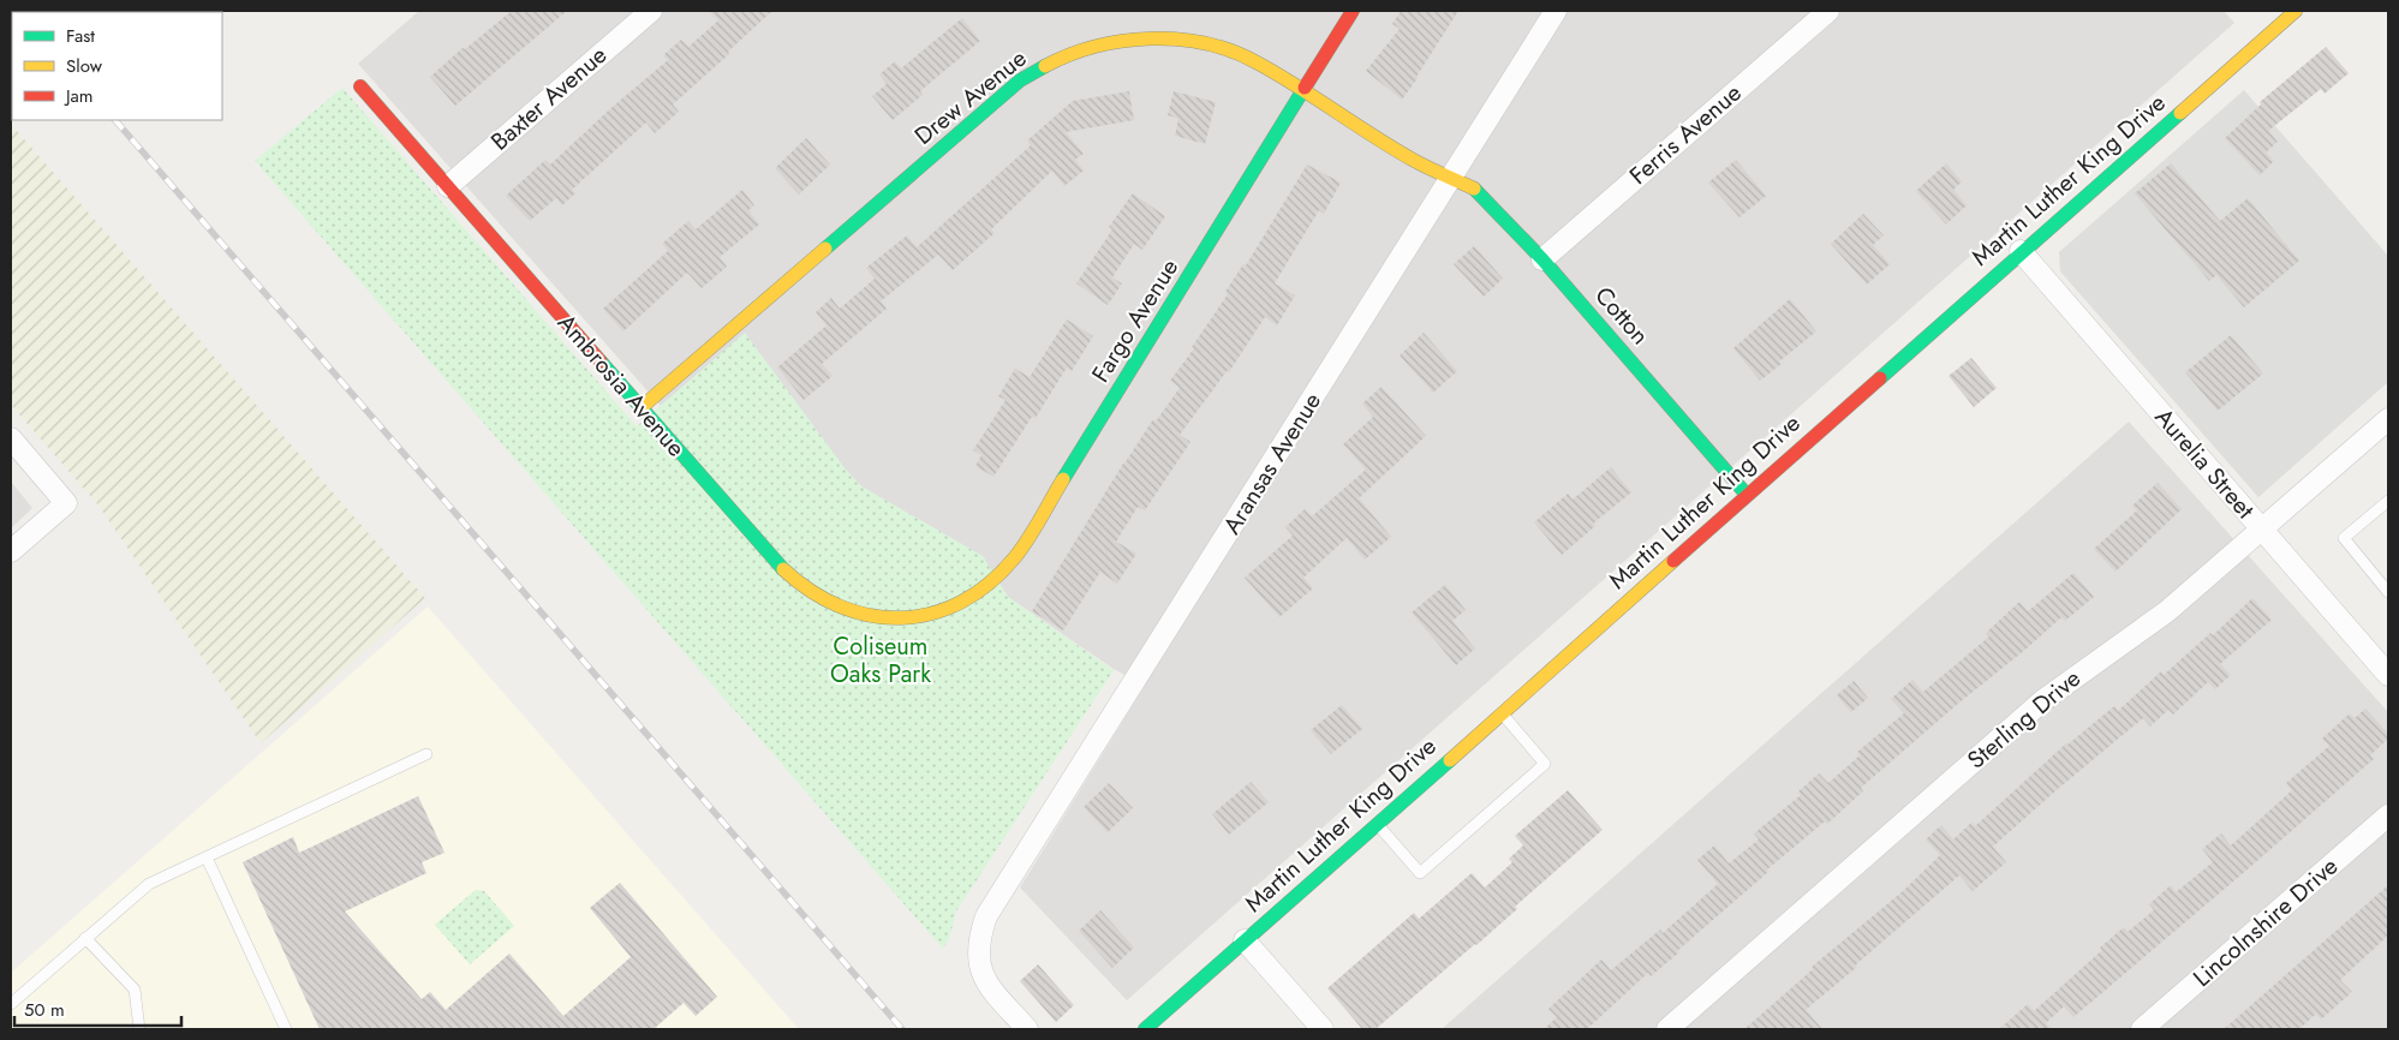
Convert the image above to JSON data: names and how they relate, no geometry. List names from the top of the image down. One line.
{"streets":{"street":["Drew Avenue","Baxter Avenue","Ferris Avenue","Martin Luther King Drive","Cotton","Fargo Avenue","Ambrosia Avenue","Aransas Avenue","Aurelia Street","Sterling Drive","Lincolnshire Drive"]},"crossings":[["Drew Avenue","Cotton"],["Drew Avenue","Fargo Avenue"],["Drew Avenue","Ambrosia Avenue"],["Drew Avenue","Aransas Avenue"],["Baxter Avenue","Ambrosia Avenue"],["Ferris Avenue","Cotton"],["Martin Luther King Drive","Cotton"],["Martin Luther King Drive","Aurelia Street"],["Cotton","Aransas Avenue"],["Fargo Avenue","Ambrosia Avenue"],["Aurelia Street","Sterling Drive"]],"parks":["Coliseum Oaks Park"],"legend":["Fast","Slow","Jam"],"scale_bar":"50 m"}
